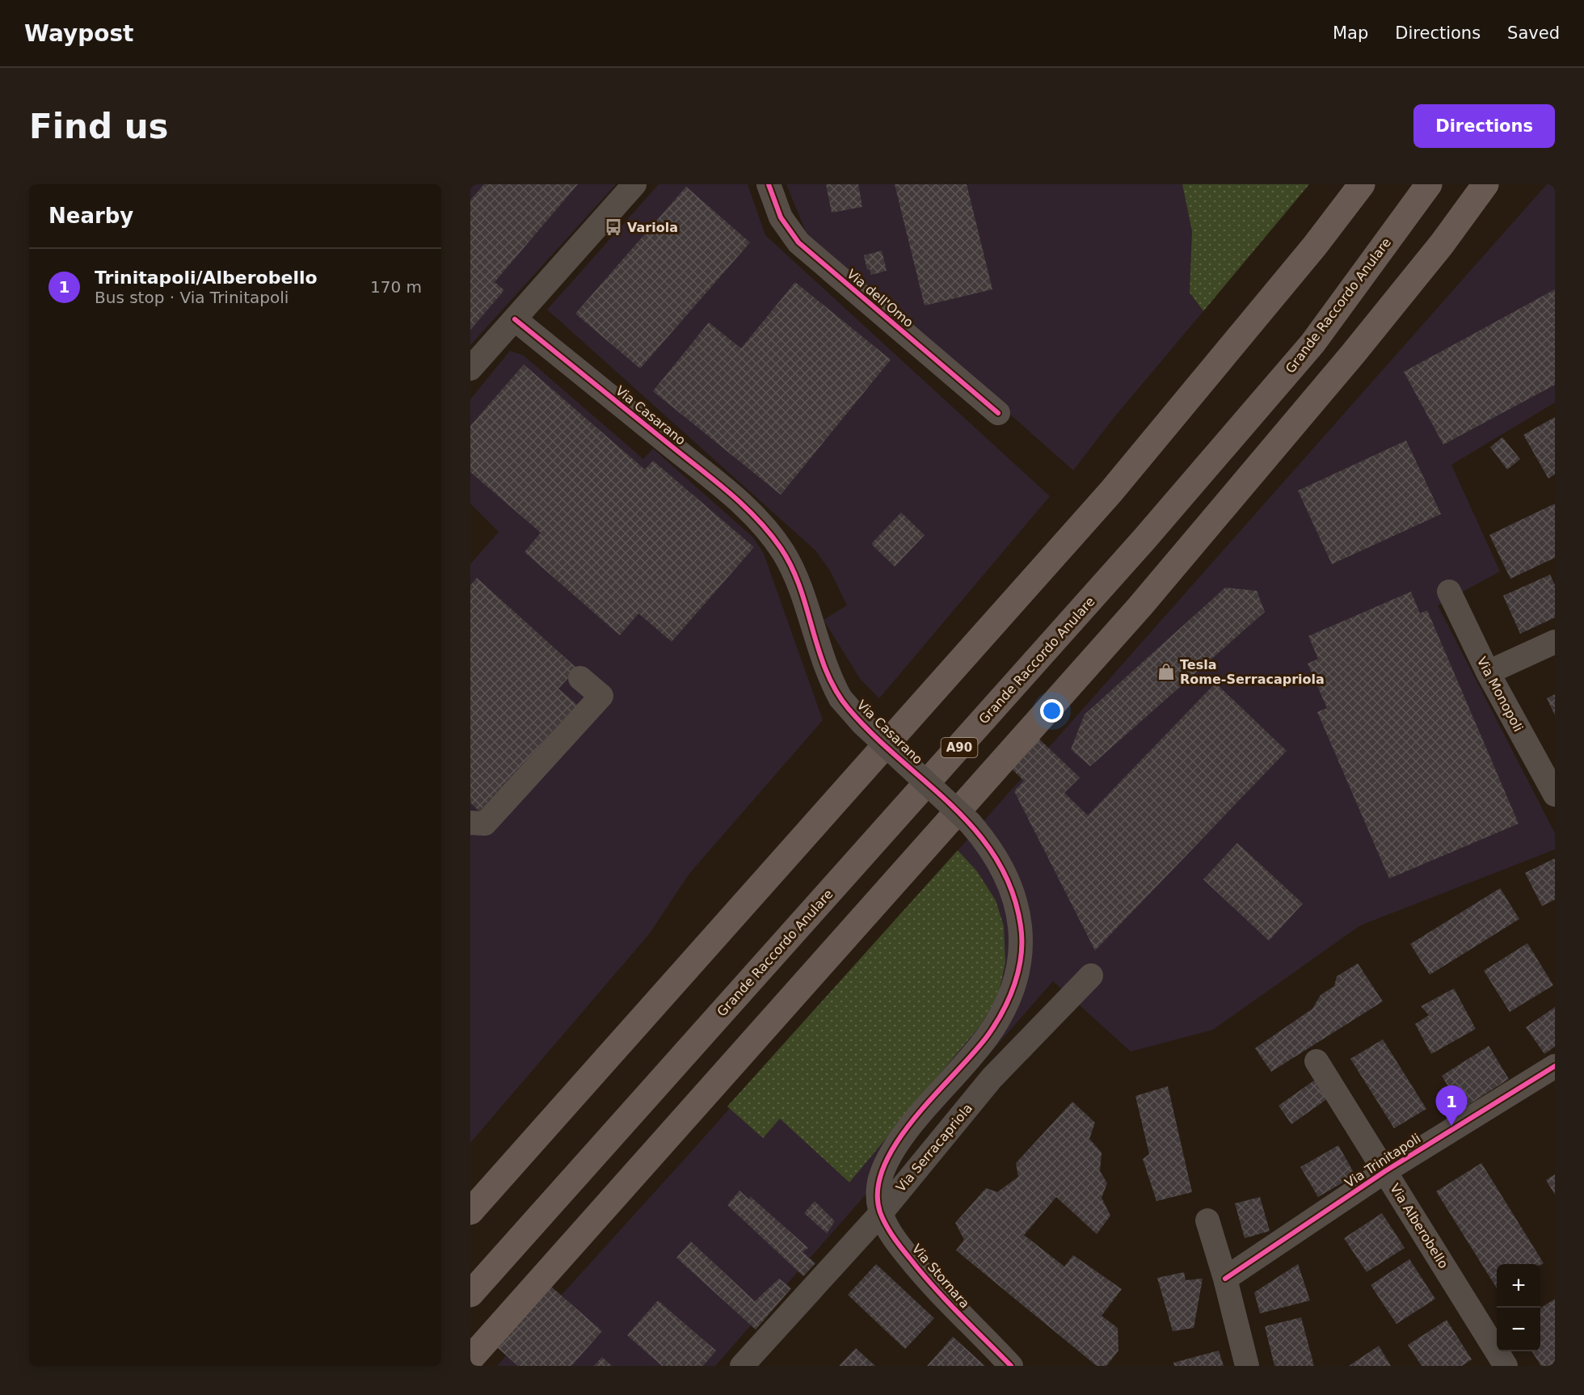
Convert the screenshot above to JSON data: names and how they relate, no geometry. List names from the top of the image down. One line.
{"streets":{"highway":["Grande Raccordo Anulare","A90"],"street":["Via dell'Omo","Via Casarano","Via Monopoli","Via Serracapriola","Via Trinitapoli","Via Alberobello","Via Stornara"]},"crossings":[["Via Casarano","Via Stornara"],["Via Serracapriola","Via Stornara"],["Via Trinitapoli","Via Alberobello"]],"places":{"bus stop":["Variola"],"shop":["Tesla Rome-Serracapriola"]},"page":{"header":"Waypost","nav":["Map","Directions","Saved"],"buttons":"Directions","title":"Find us","heading":"Nearby","list":[{"mark":"1","name":"Trinitapoli/Alberobello","note":"Bus stop · Via Trinitapoli","value":"170 m"}],"pins":"1","map_buttons":["+","−"]}}
